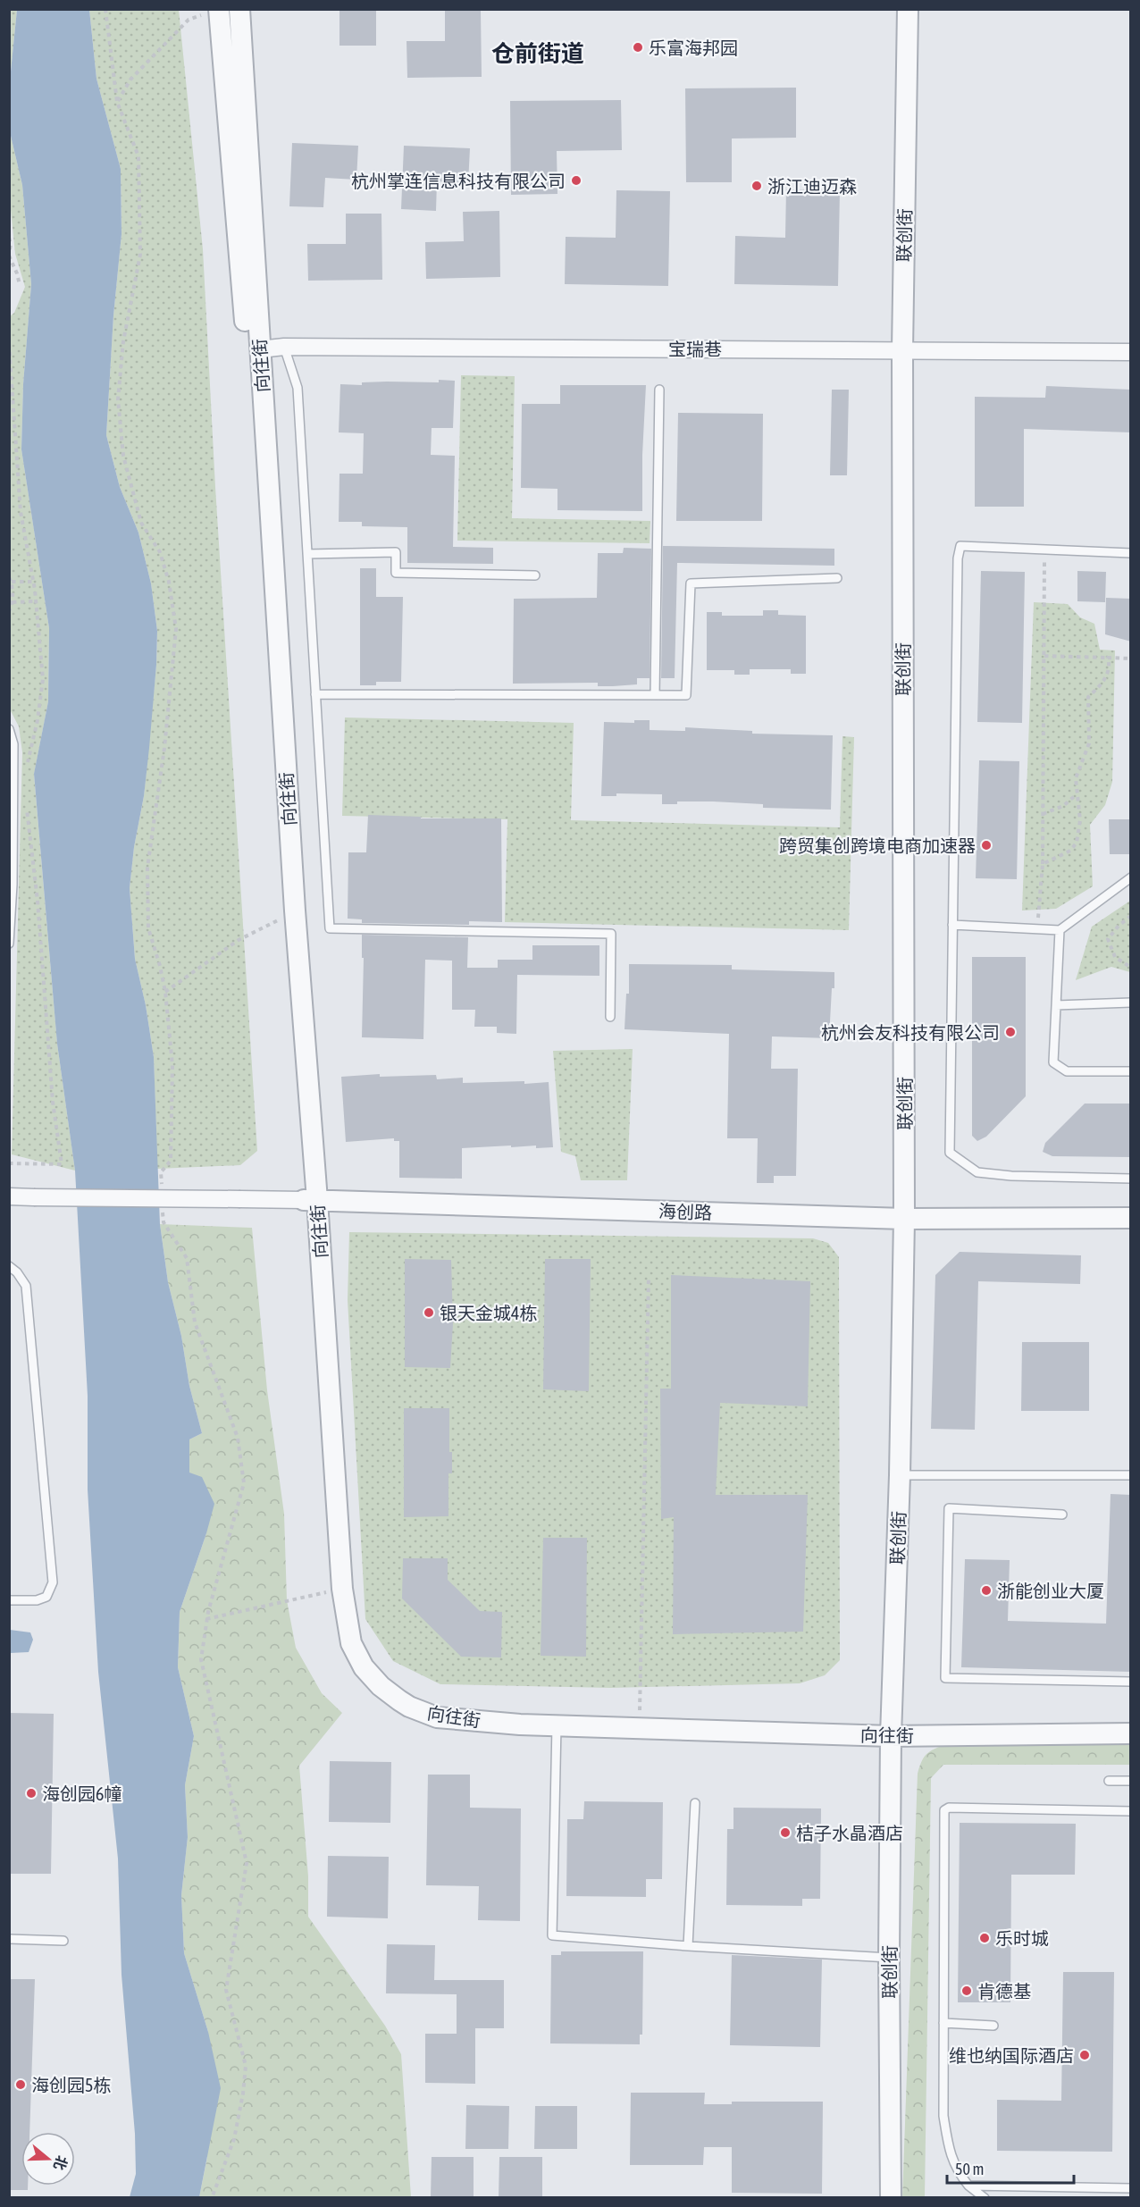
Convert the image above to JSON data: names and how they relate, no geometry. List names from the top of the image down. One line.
{"streets":{"street":["联创街","宝瑞巷","向往街","海创路"]},"crossings":[["联创街","宝瑞巷"],["联创街","向往街"],["联创街","海创路"],["宝瑞巷","向往街"],["向往街","海创路"]],"districts":["仓前街道"],"places":["乐富海邦园","杭州掌连信息科技有限公司","浙江迪迈森","跨贸集创跨境电商加速器","杭州会友科技有限公司","银天金城4栋","浙能创业大厦","海创园6幢","桔子水晶酒店","乐时城","肯德基","维也纳国际酒店","海创园5栋"],"scale_bar":"50 m","north":"right"}
